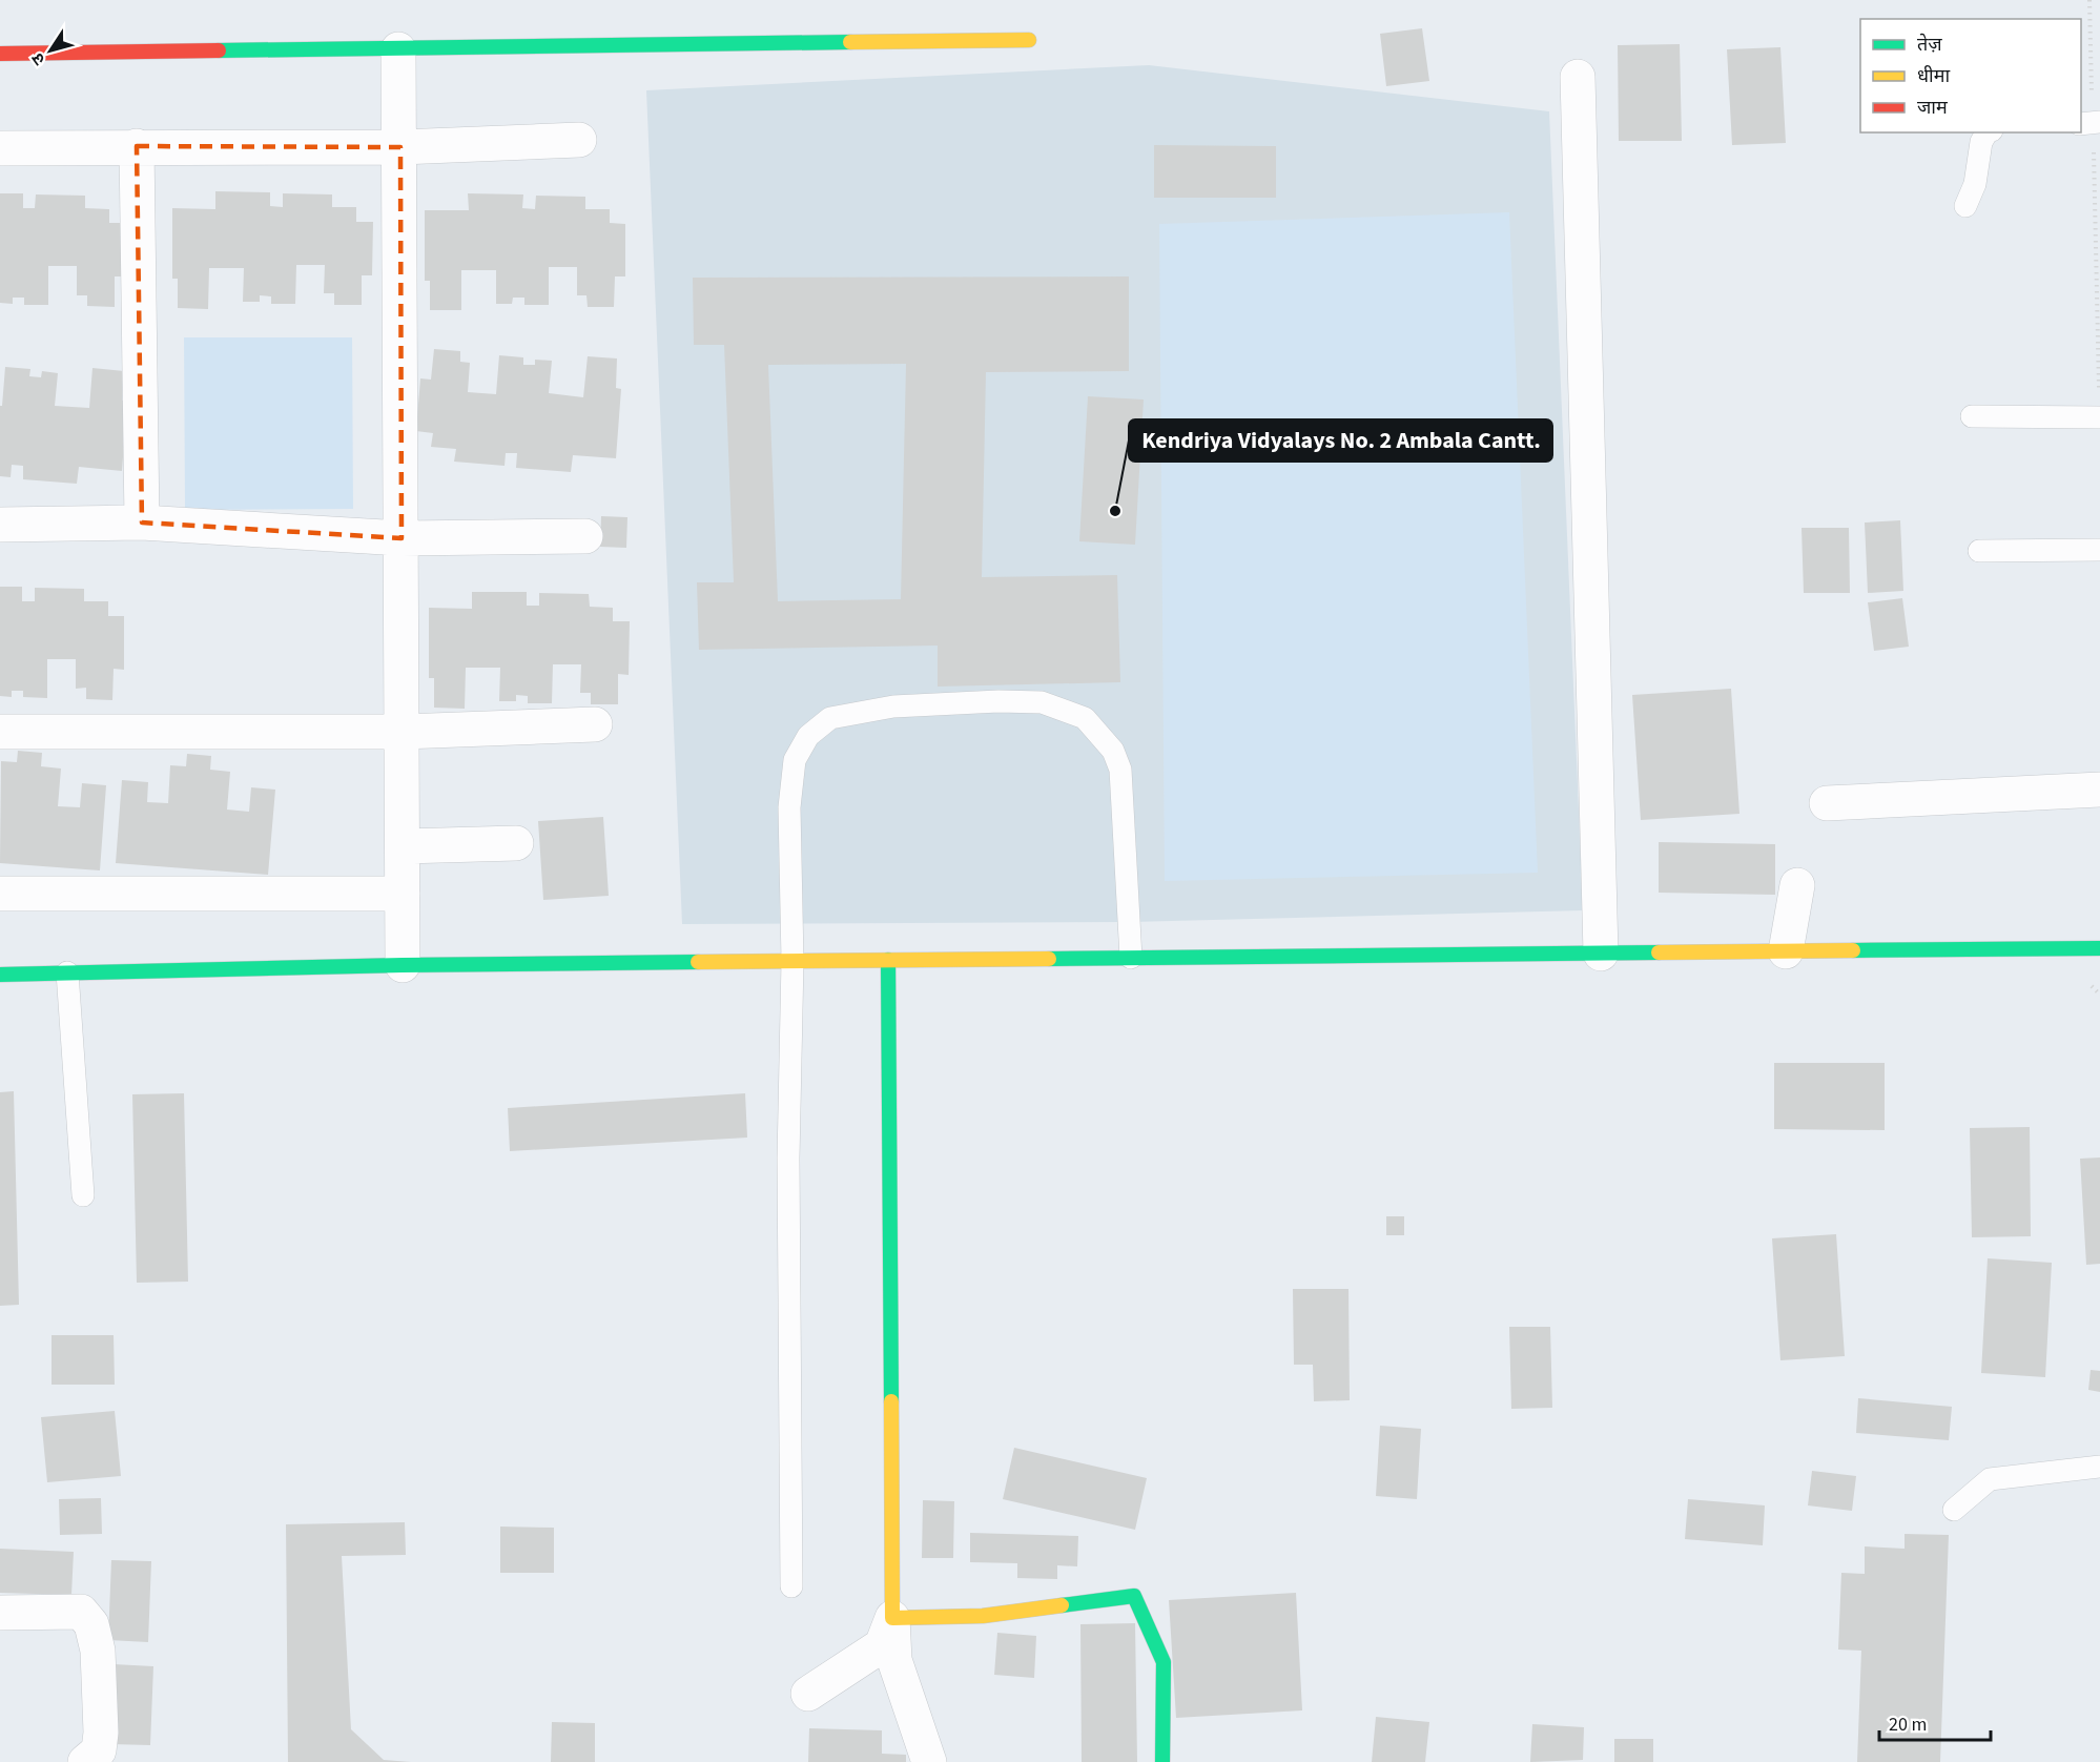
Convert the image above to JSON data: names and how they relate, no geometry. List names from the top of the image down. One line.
{"places":["Kendriya Vidyalays No. 2 Ambala Cantt."],"legend":["तेज़","धीमा","जाम"],"scale_bar":"20 m","north":"bottom left"}
